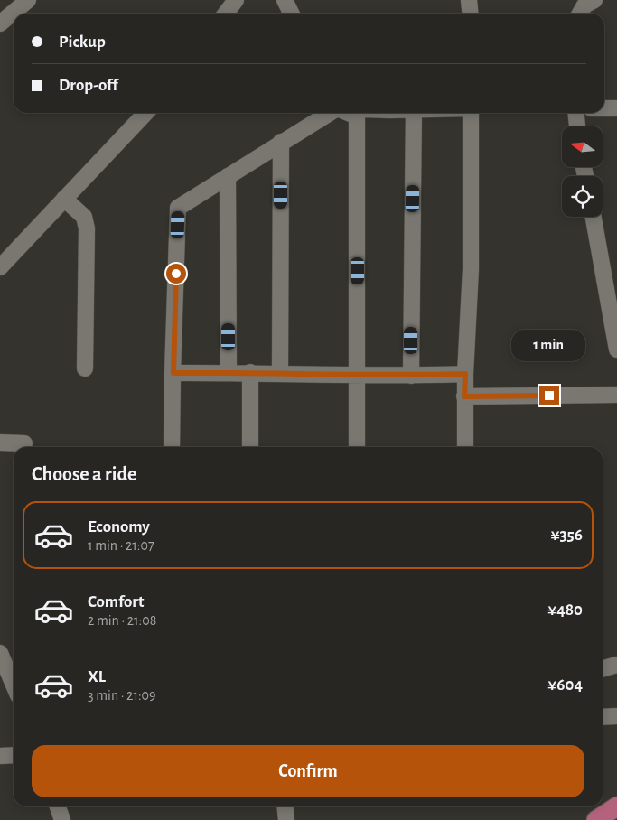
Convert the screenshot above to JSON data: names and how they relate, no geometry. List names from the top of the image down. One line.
{"north":"left","page":{"banner":["Pickup","Drop-off"],"bubble":"1 min","heading":"Choose a ride","list":[{"name":"Economy","note":"1 min · 21:07","value":"¥356"},{"name":"Comfort","note":"2 min · 21:08","value":"¥480"},{"name":"XL","note":"3 min · 21:09","value":"¥604"}],"buttons":"Confirm"}}
